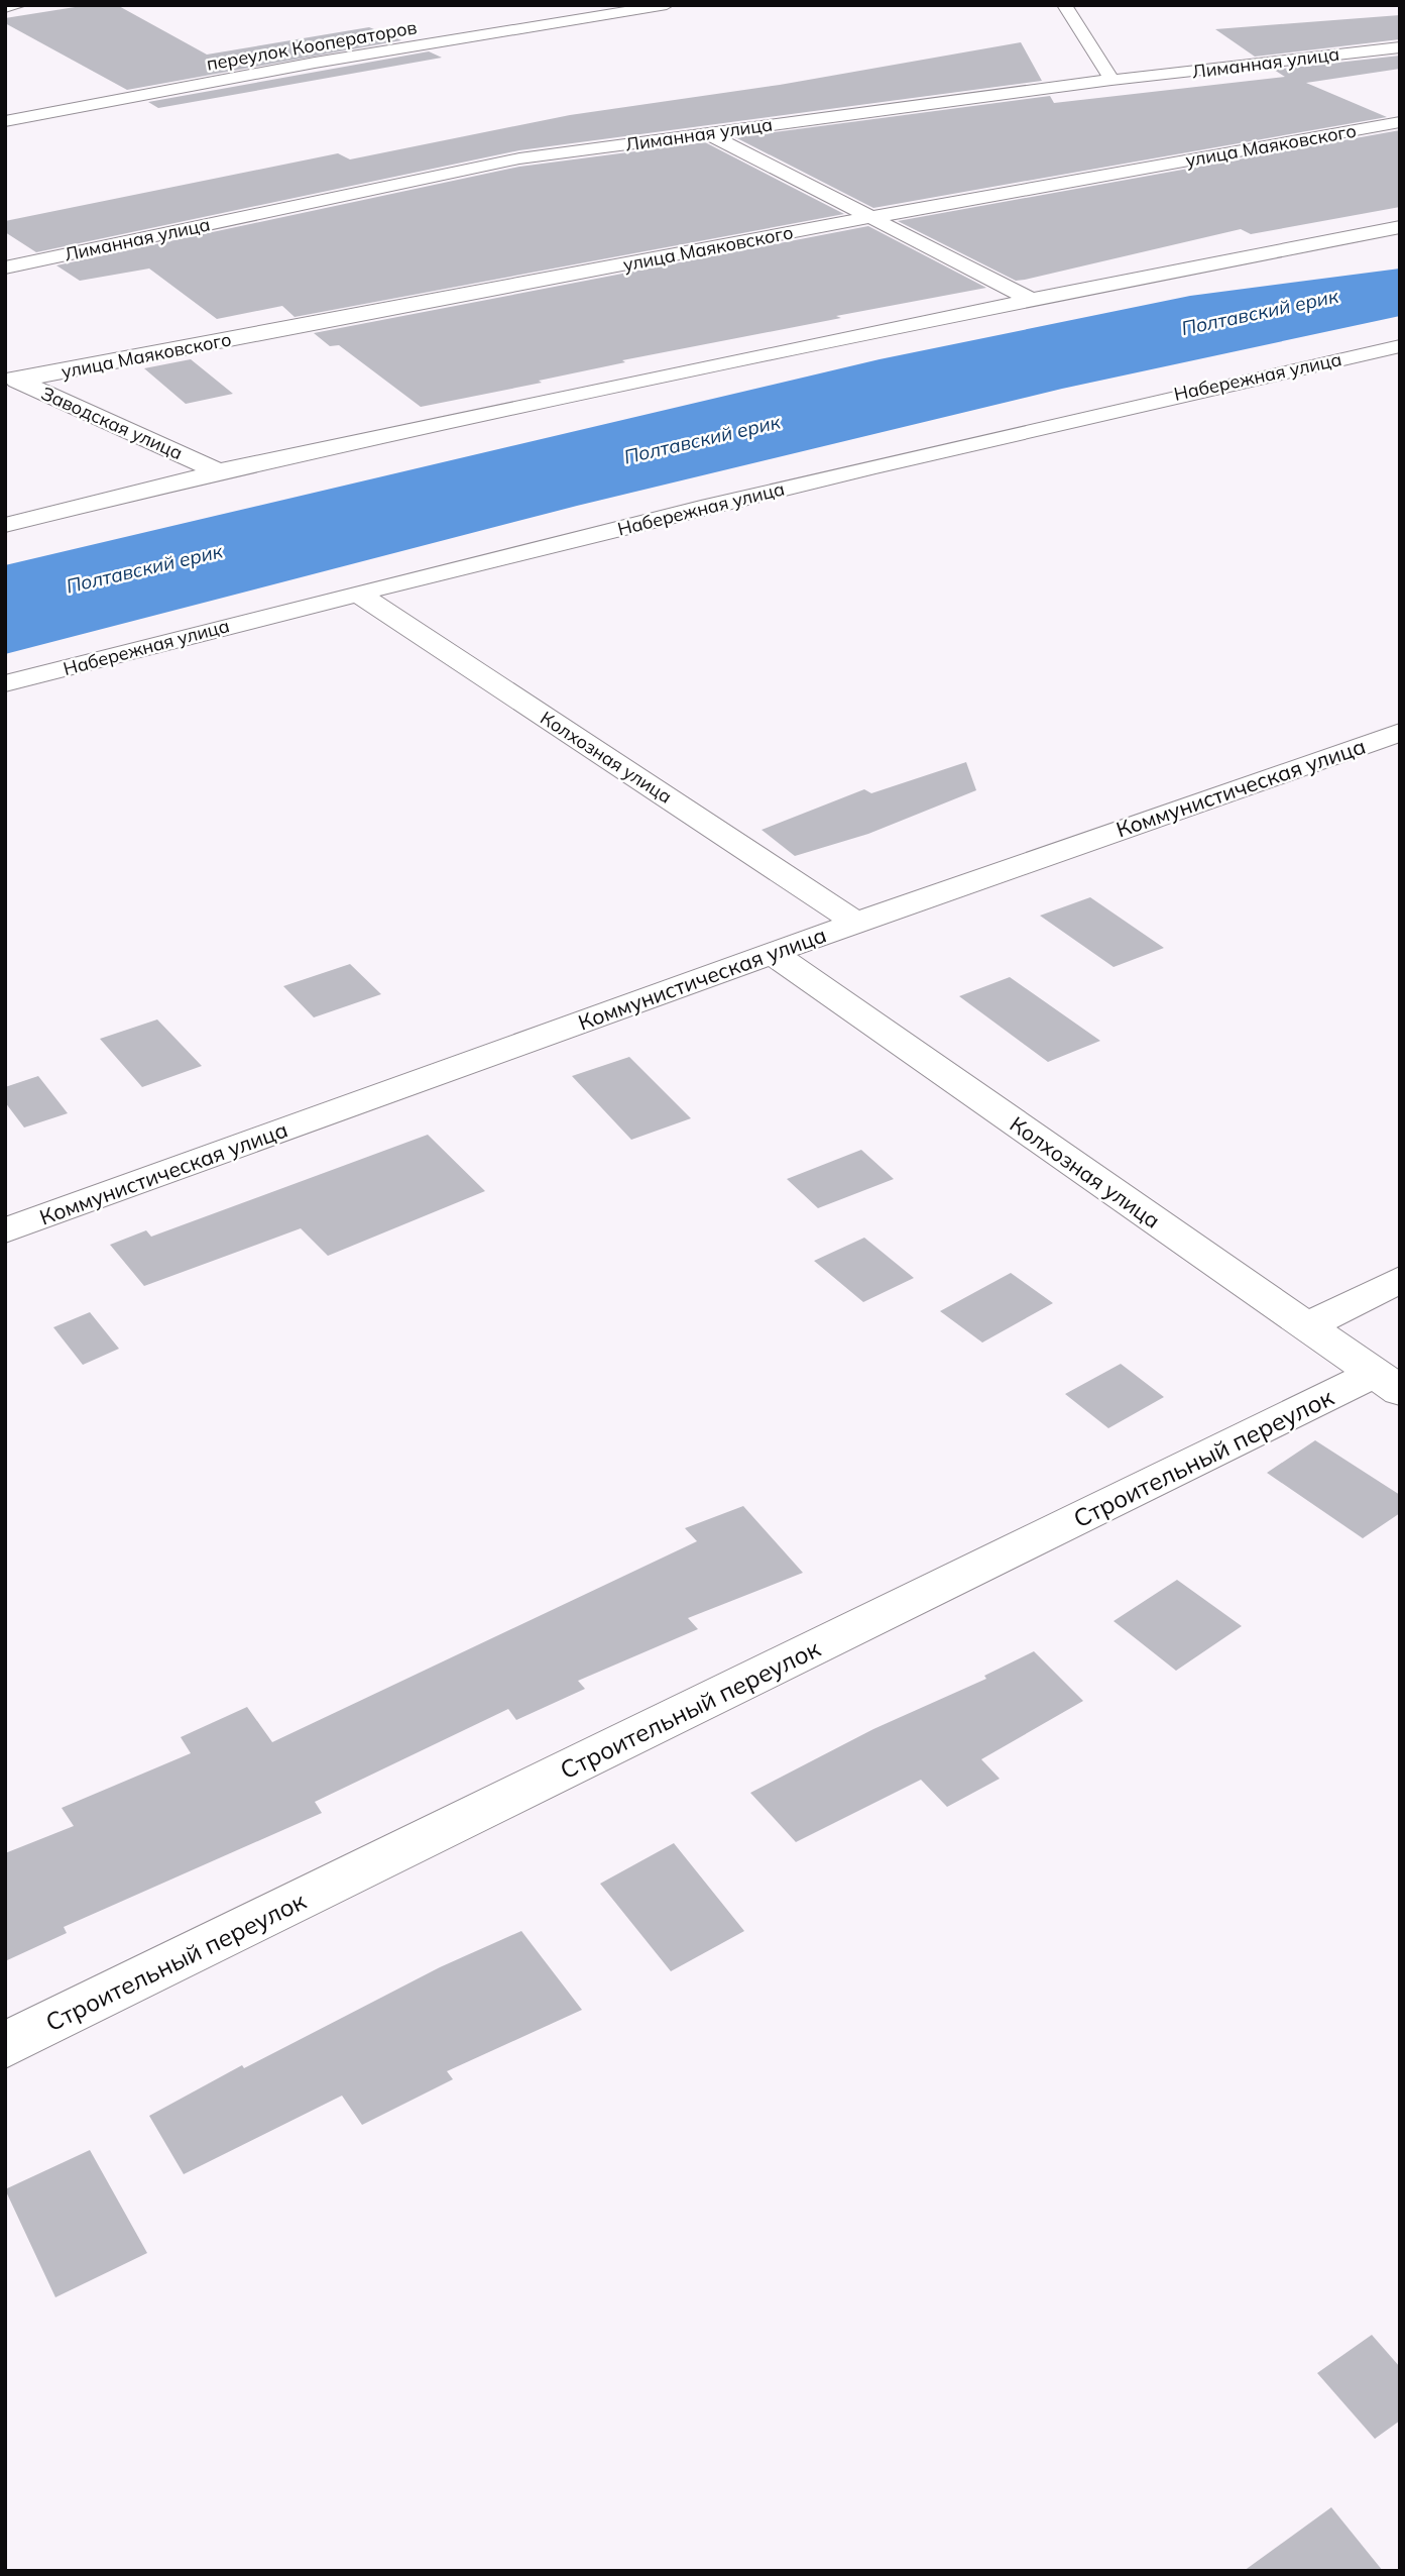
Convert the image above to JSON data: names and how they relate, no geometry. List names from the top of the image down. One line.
{"streets":{"street":["переулок Кооператоров","Лиманная улица","улица Маяковского","Набережная улица","Заводская улица","Колхозная улица","Коммунистическая улица","Строительный переулок"]},"crossings":[["улица Маяковского","Заводская улица"],["Набережная улица","Колхозная улица"],["Колхозная улица","Коммунистическая улица"],["Колхозная улица","Строительный переулок"]],"water":["Полтавский ерик"]}
